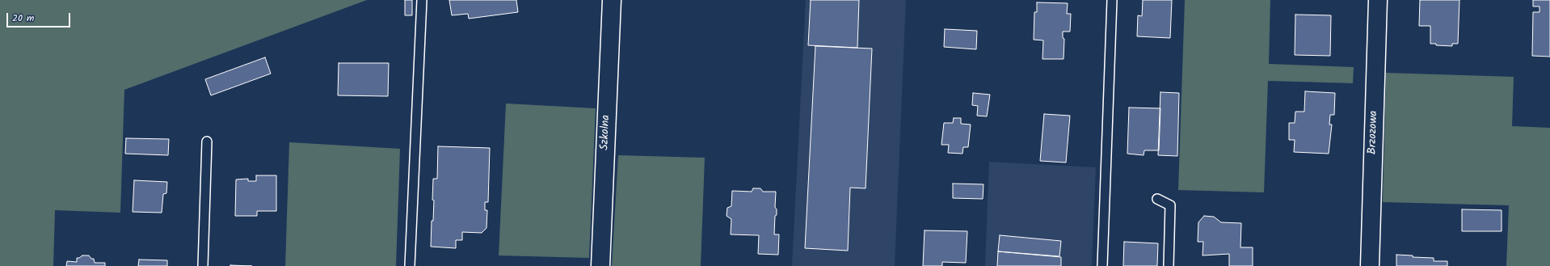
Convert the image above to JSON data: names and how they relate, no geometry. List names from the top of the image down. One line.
{"streets":{"street":["Szkolna","Brzozowa"]},"scale_bar":"20 m"}
